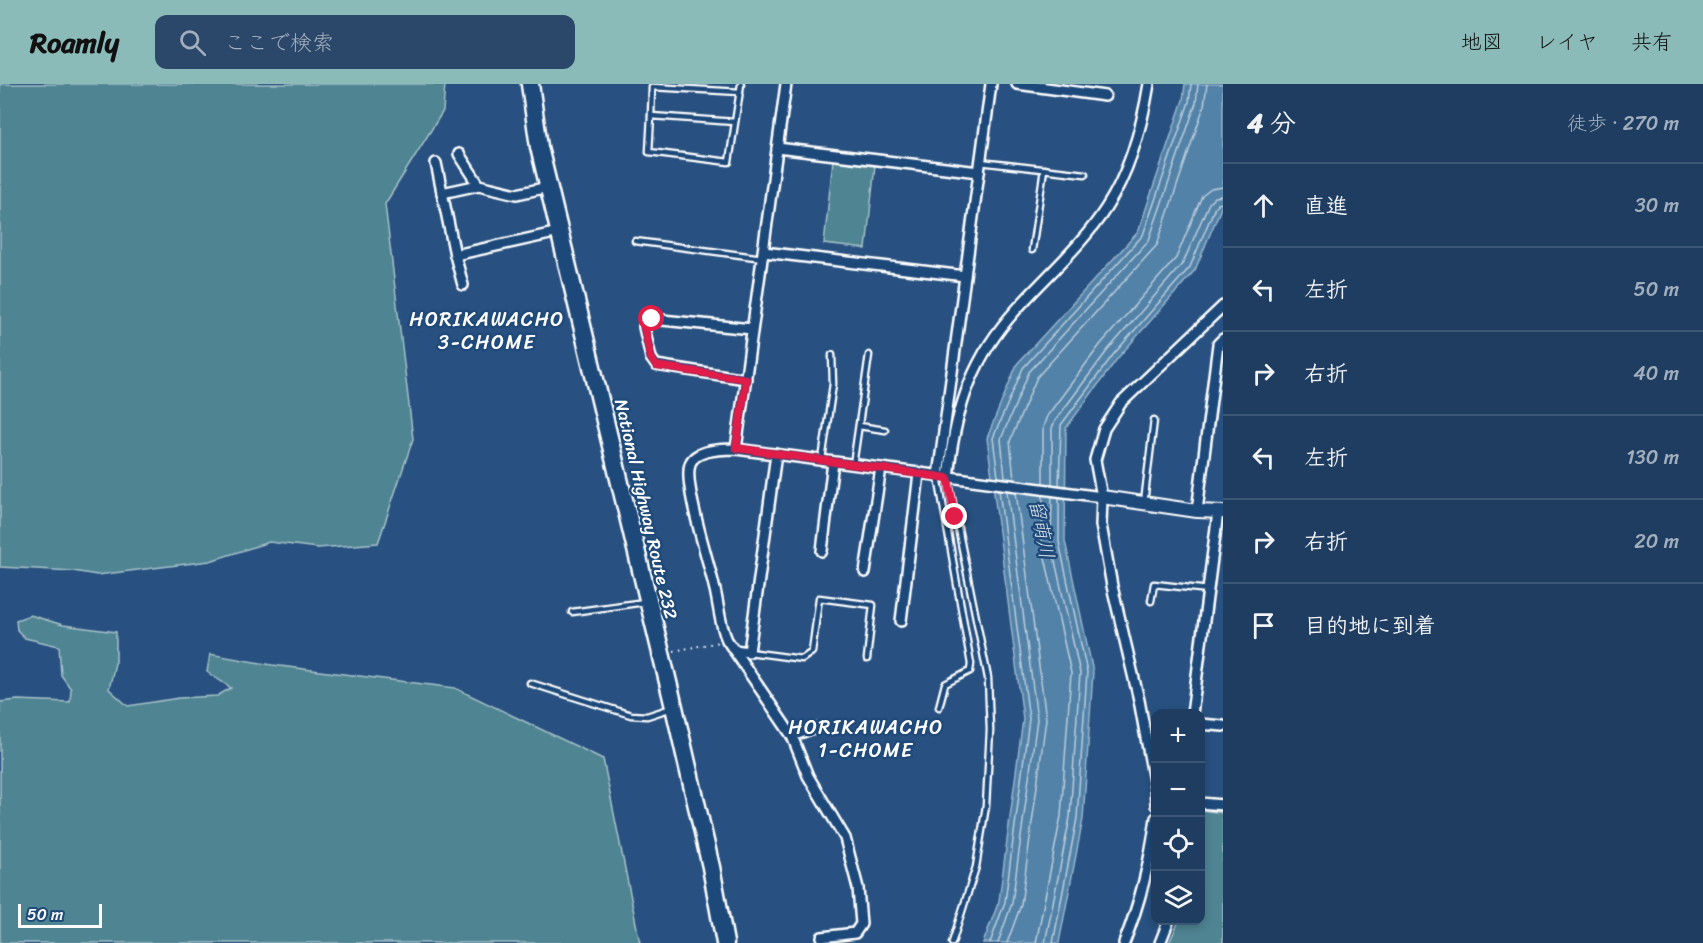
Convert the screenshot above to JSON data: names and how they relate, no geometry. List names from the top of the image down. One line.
{"streets":{"highway":["National Highway Route 232"]},"districts":["HORIKAWACHO 3-CHOME","HORIKAWACHO 1-CHOME"],"water":["留萌川"],"scale_bar":"50 m","page":{"header":"Roamly","search":"ここで検索","nav":["地図","レイヤ","共有"],"heading":["4 分","徒歩 · 270 m"],"list":[["直進","30 m"],["左折","50 m"],["右折","40 m"],["左折","130 m"],["右折","20 m"],"目的地に到着"],"map_buttons":["+","−"],"scale":"50 m"}}
